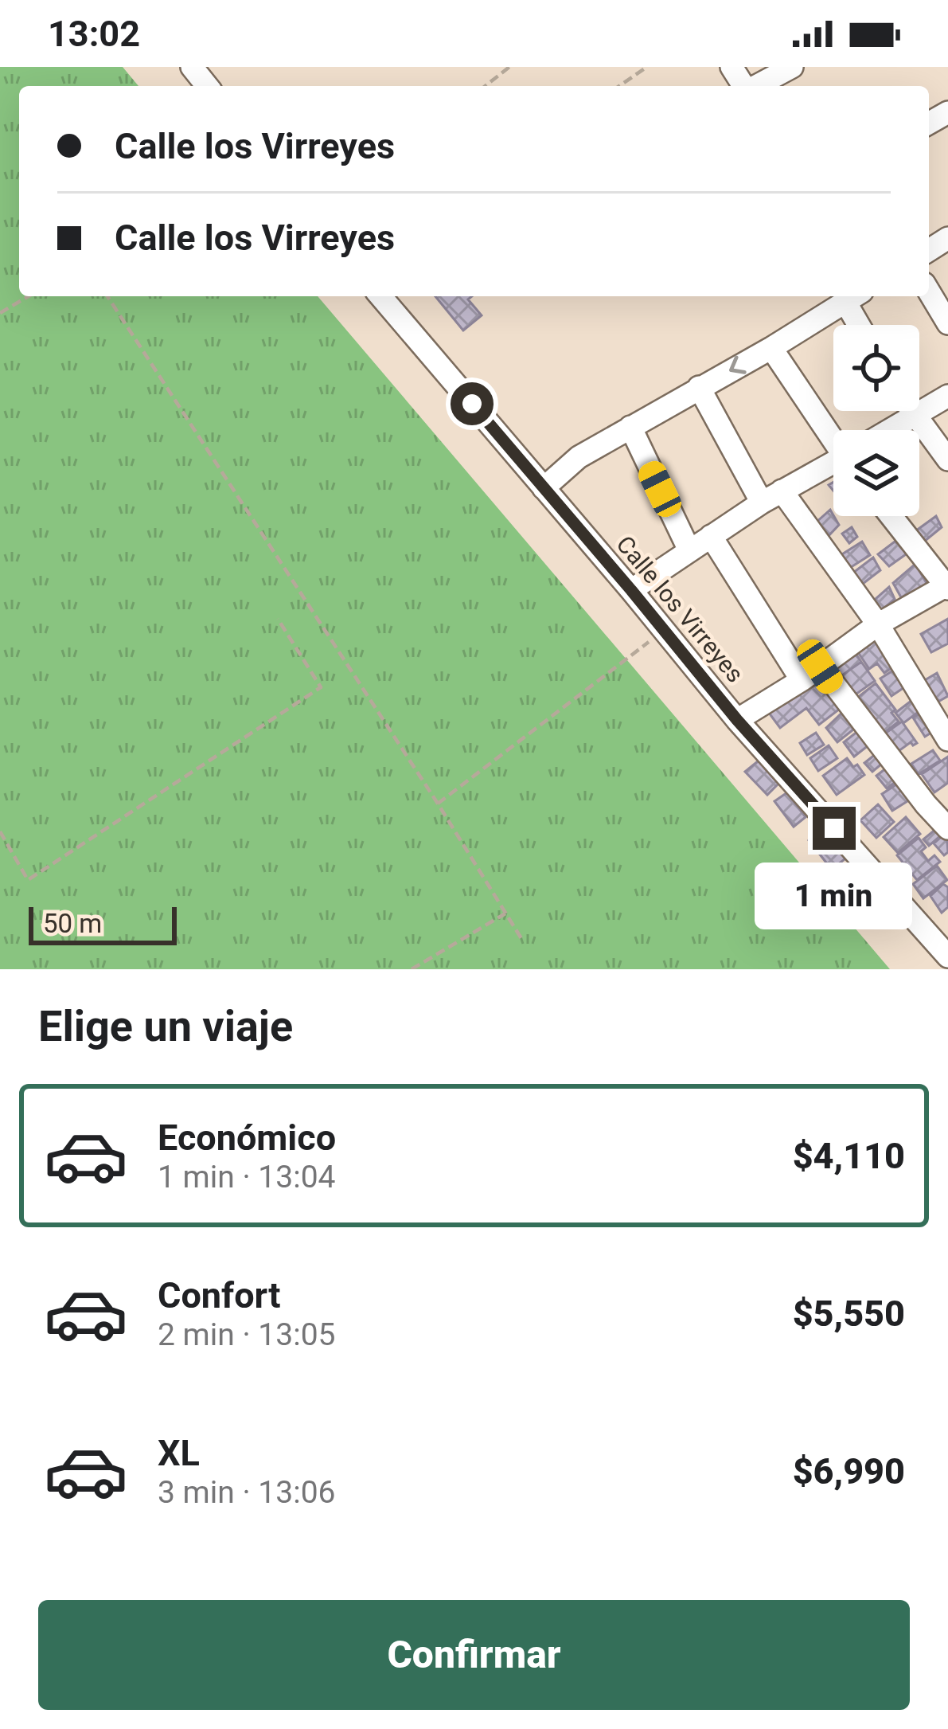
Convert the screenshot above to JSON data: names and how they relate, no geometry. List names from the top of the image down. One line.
{"streets":{"street":["Calle los Virreyes"]},"scale_bar":"50 m","page":{"status":"13:02","banner":["Calle los Virreyes","Calle los Virreyes"],"bubble":"1 min","scale":"50 m","heading":"Elige un viaje","list":[{"name":"Económico","note":"1 min · 13:04","value":"$4,110"},{"name":"Confort","note":"2 min · 13:05","value":"$5,550"},{"name":"XL","note":"3 min · 13:06","value":"$6,990"}],"buttons":"Confirmar"}}
